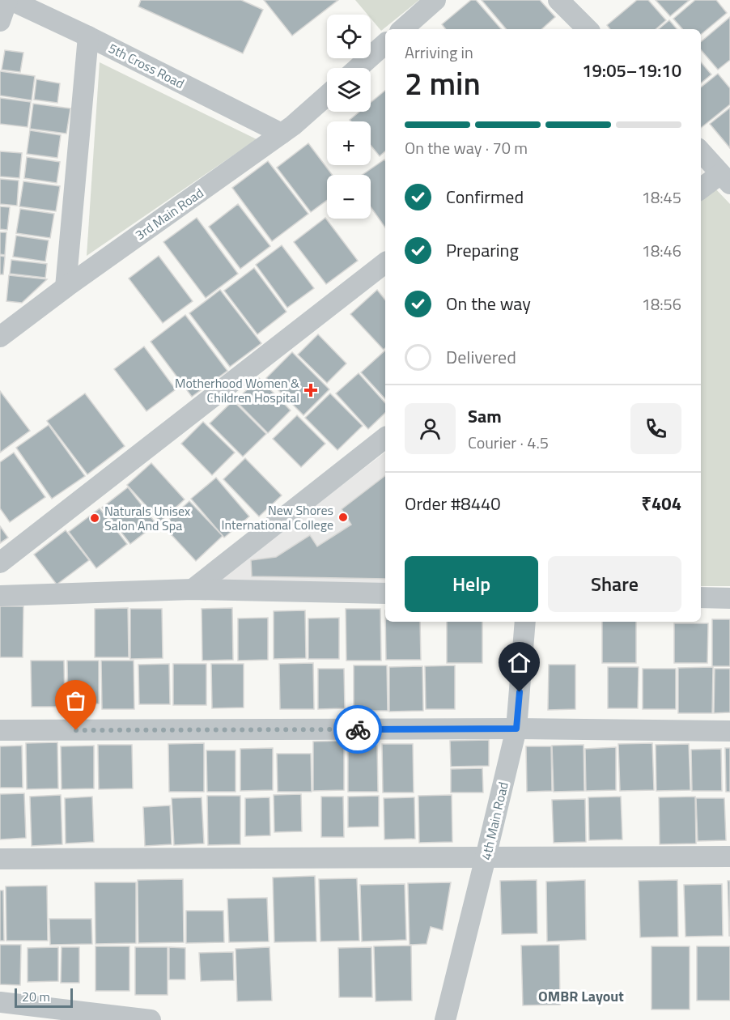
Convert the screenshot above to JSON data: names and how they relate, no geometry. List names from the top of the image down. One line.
{"streets":{"street":["5th Cross Road","3rd Main Road","4th Main Road"]},"crossings":[["5th Cross Road","3rd Main Road"]],"districts":["OMBR Layout"],"places":{"health":["Motherhood Women & Children Hospital"],"other":["New Shores International College","Naturals Unisex Salon And Spa"]},"scale_bar":"20 m","page":{"map_buttons":["+","−"],"heading":["2 min","Arriving in","19:05–19:10"],"panel":["Sam","Courier · 4.5","Order #8440","₹404"],"bar":"On the way · 70 m","list":[["Confirmed","18:45"],["Preparing","18:46"],["On the way","18:56"],"Delivered"],"buttons":["Help","Share"],"scale":"20 m"}}
